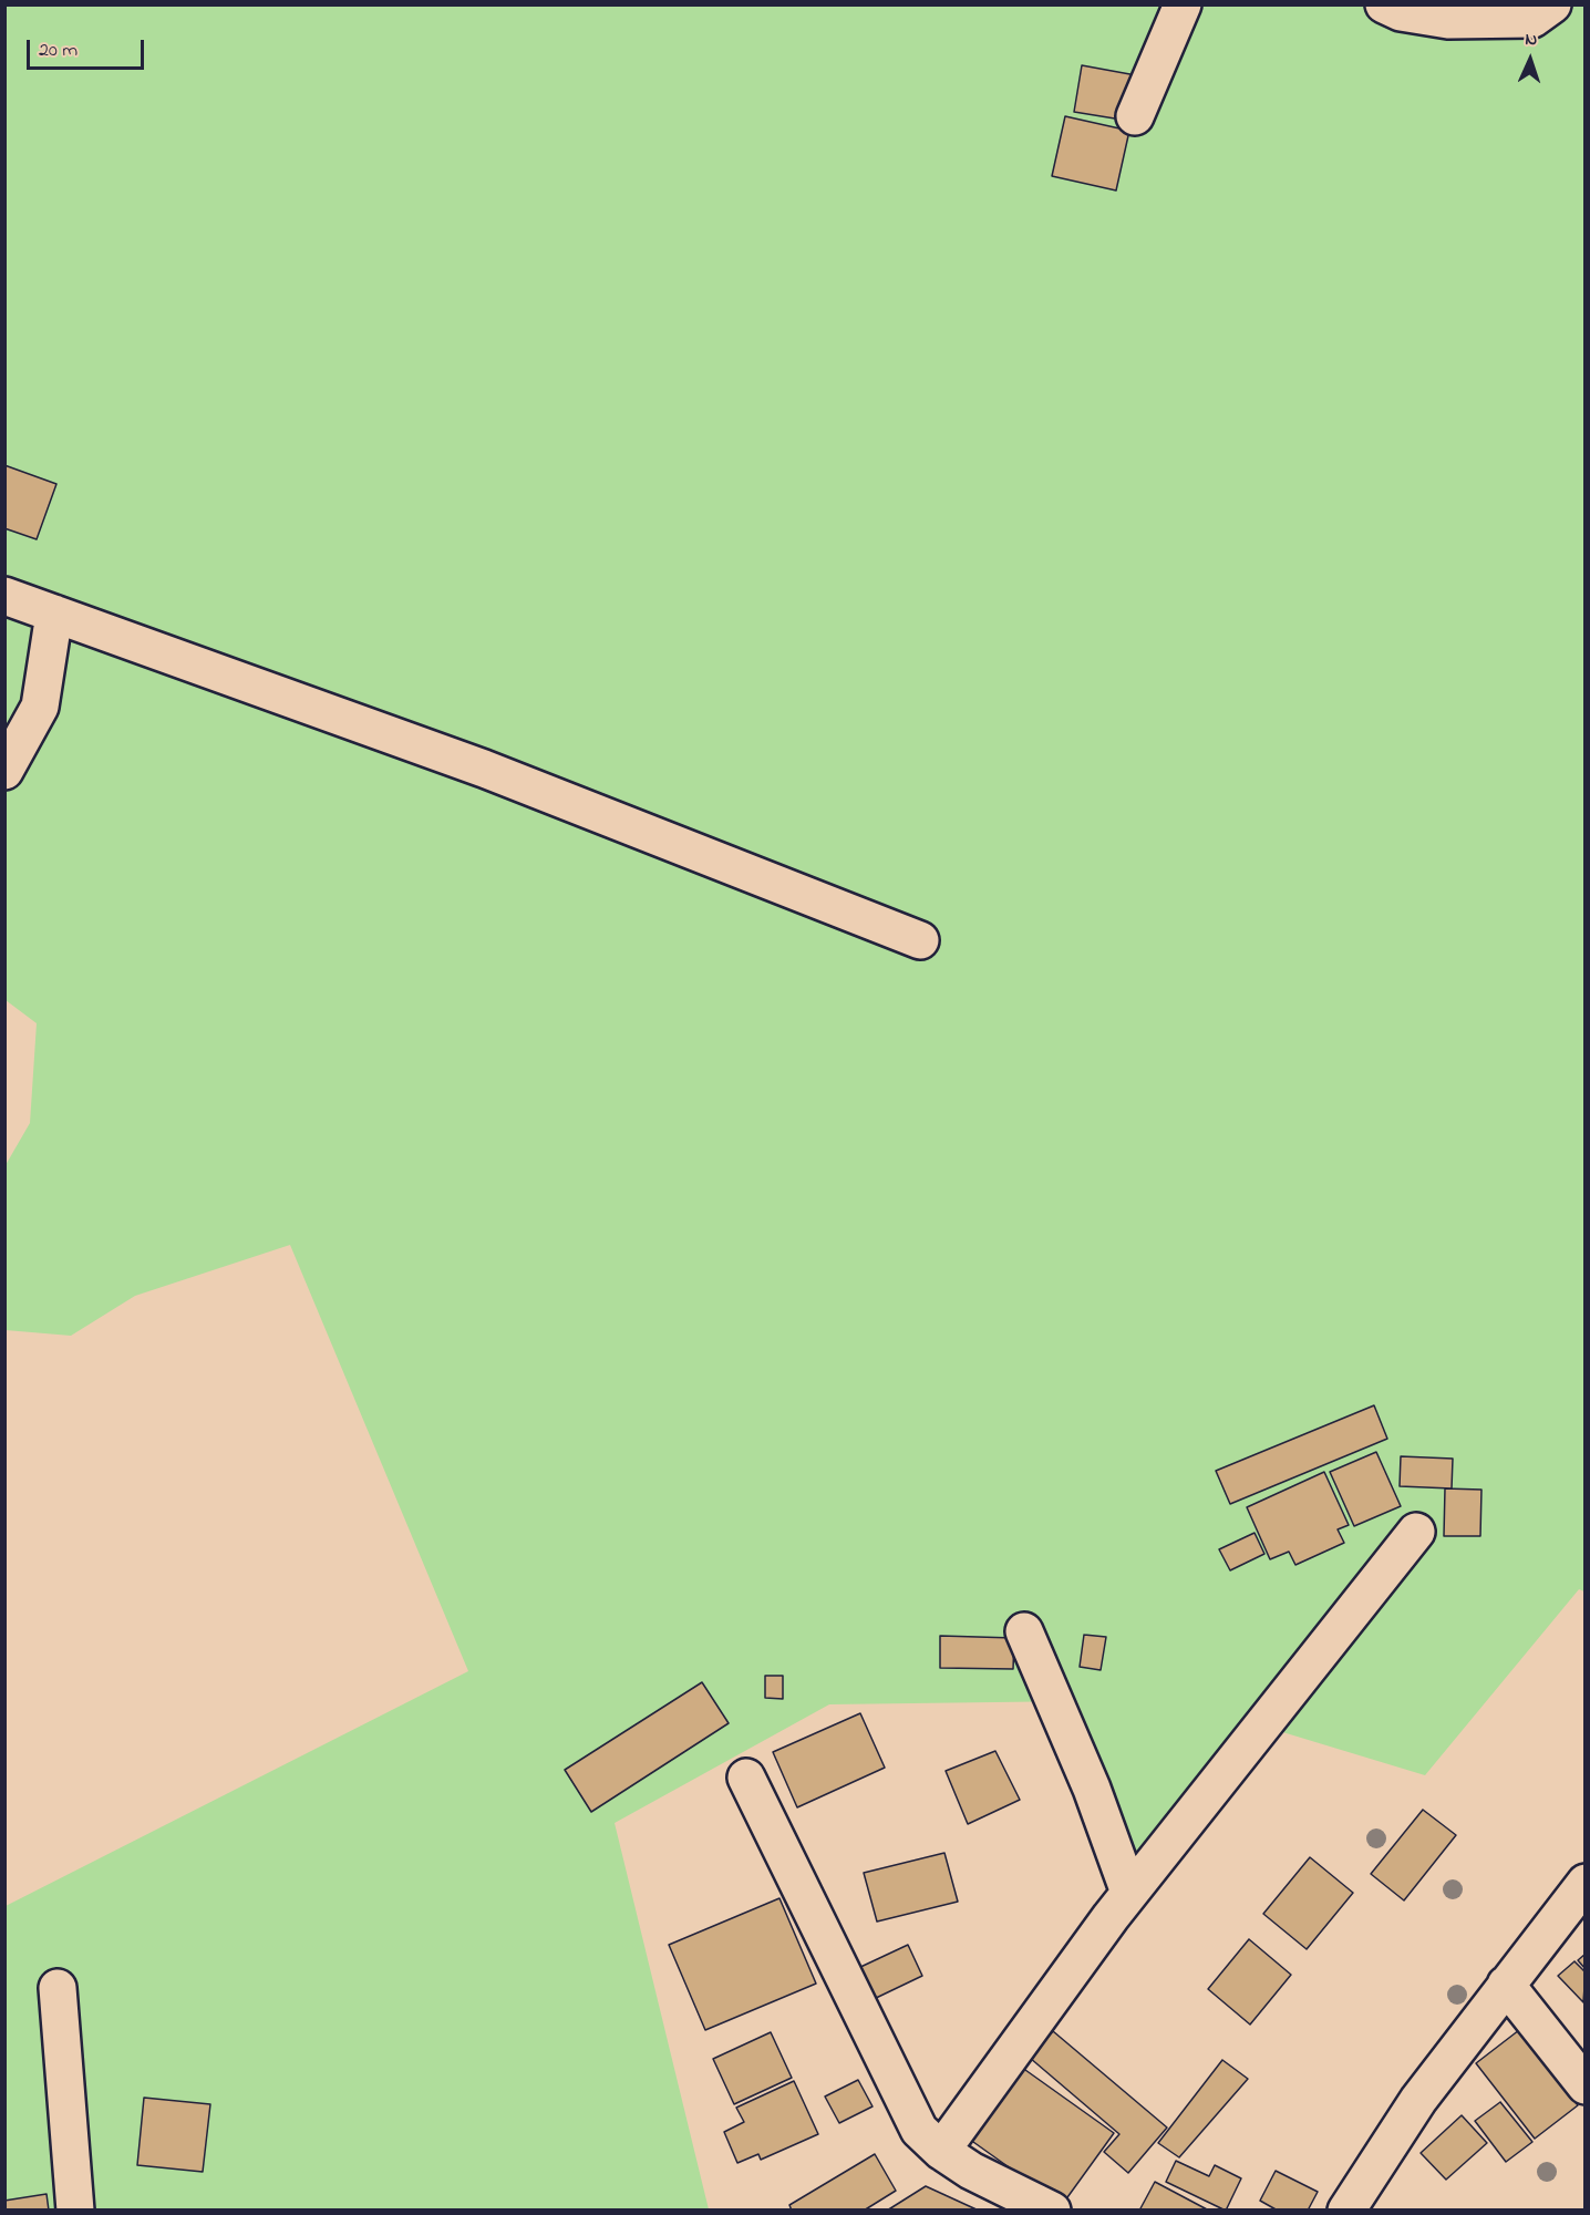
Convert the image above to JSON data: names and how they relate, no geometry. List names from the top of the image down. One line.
{"scale_bar":"20 m","north":"top"}
